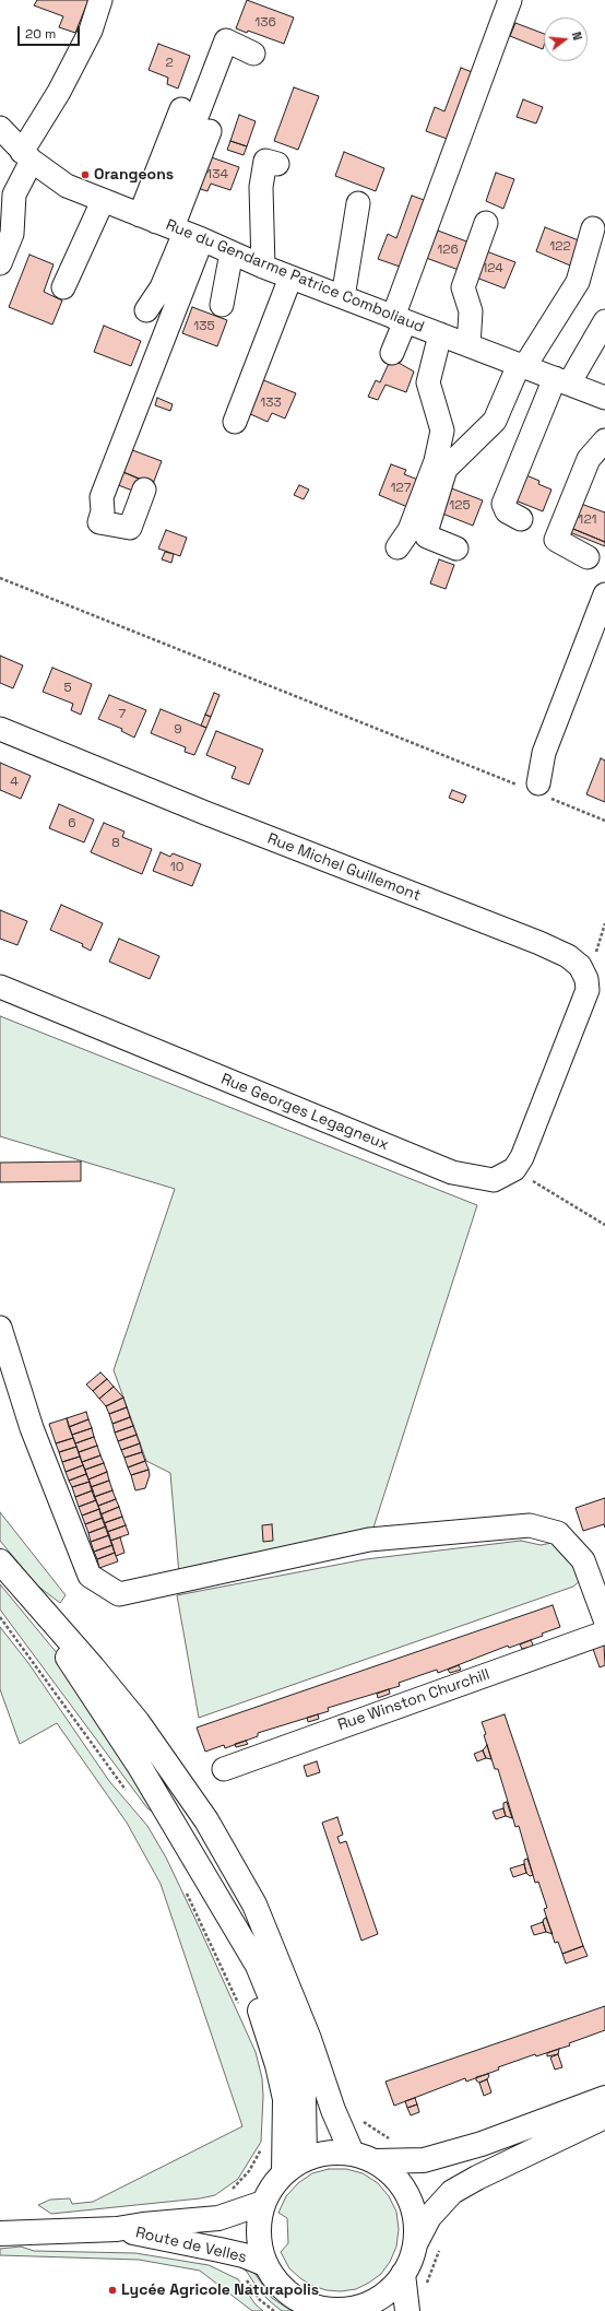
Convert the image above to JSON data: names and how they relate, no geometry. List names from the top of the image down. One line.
{"streets":{"main road":["Route de Velles"],"street":["Rue du Gendarme Patrice Comboliaud","Rue Michel Guillemont","Rue Georges Legagneux","Rue Winston Churchill"]},"crossings":[["Rue Michel Guillemont","Rue Georges Legagneux"]],"places":["Orangeons","Lycée Agricole Naturapolis"],"house_numbers":["136","2","134","122","126","124","135","133","127","125","121","5","7","9","4","6","8","10"],"scale_bar":"20 m","north":"right"}
